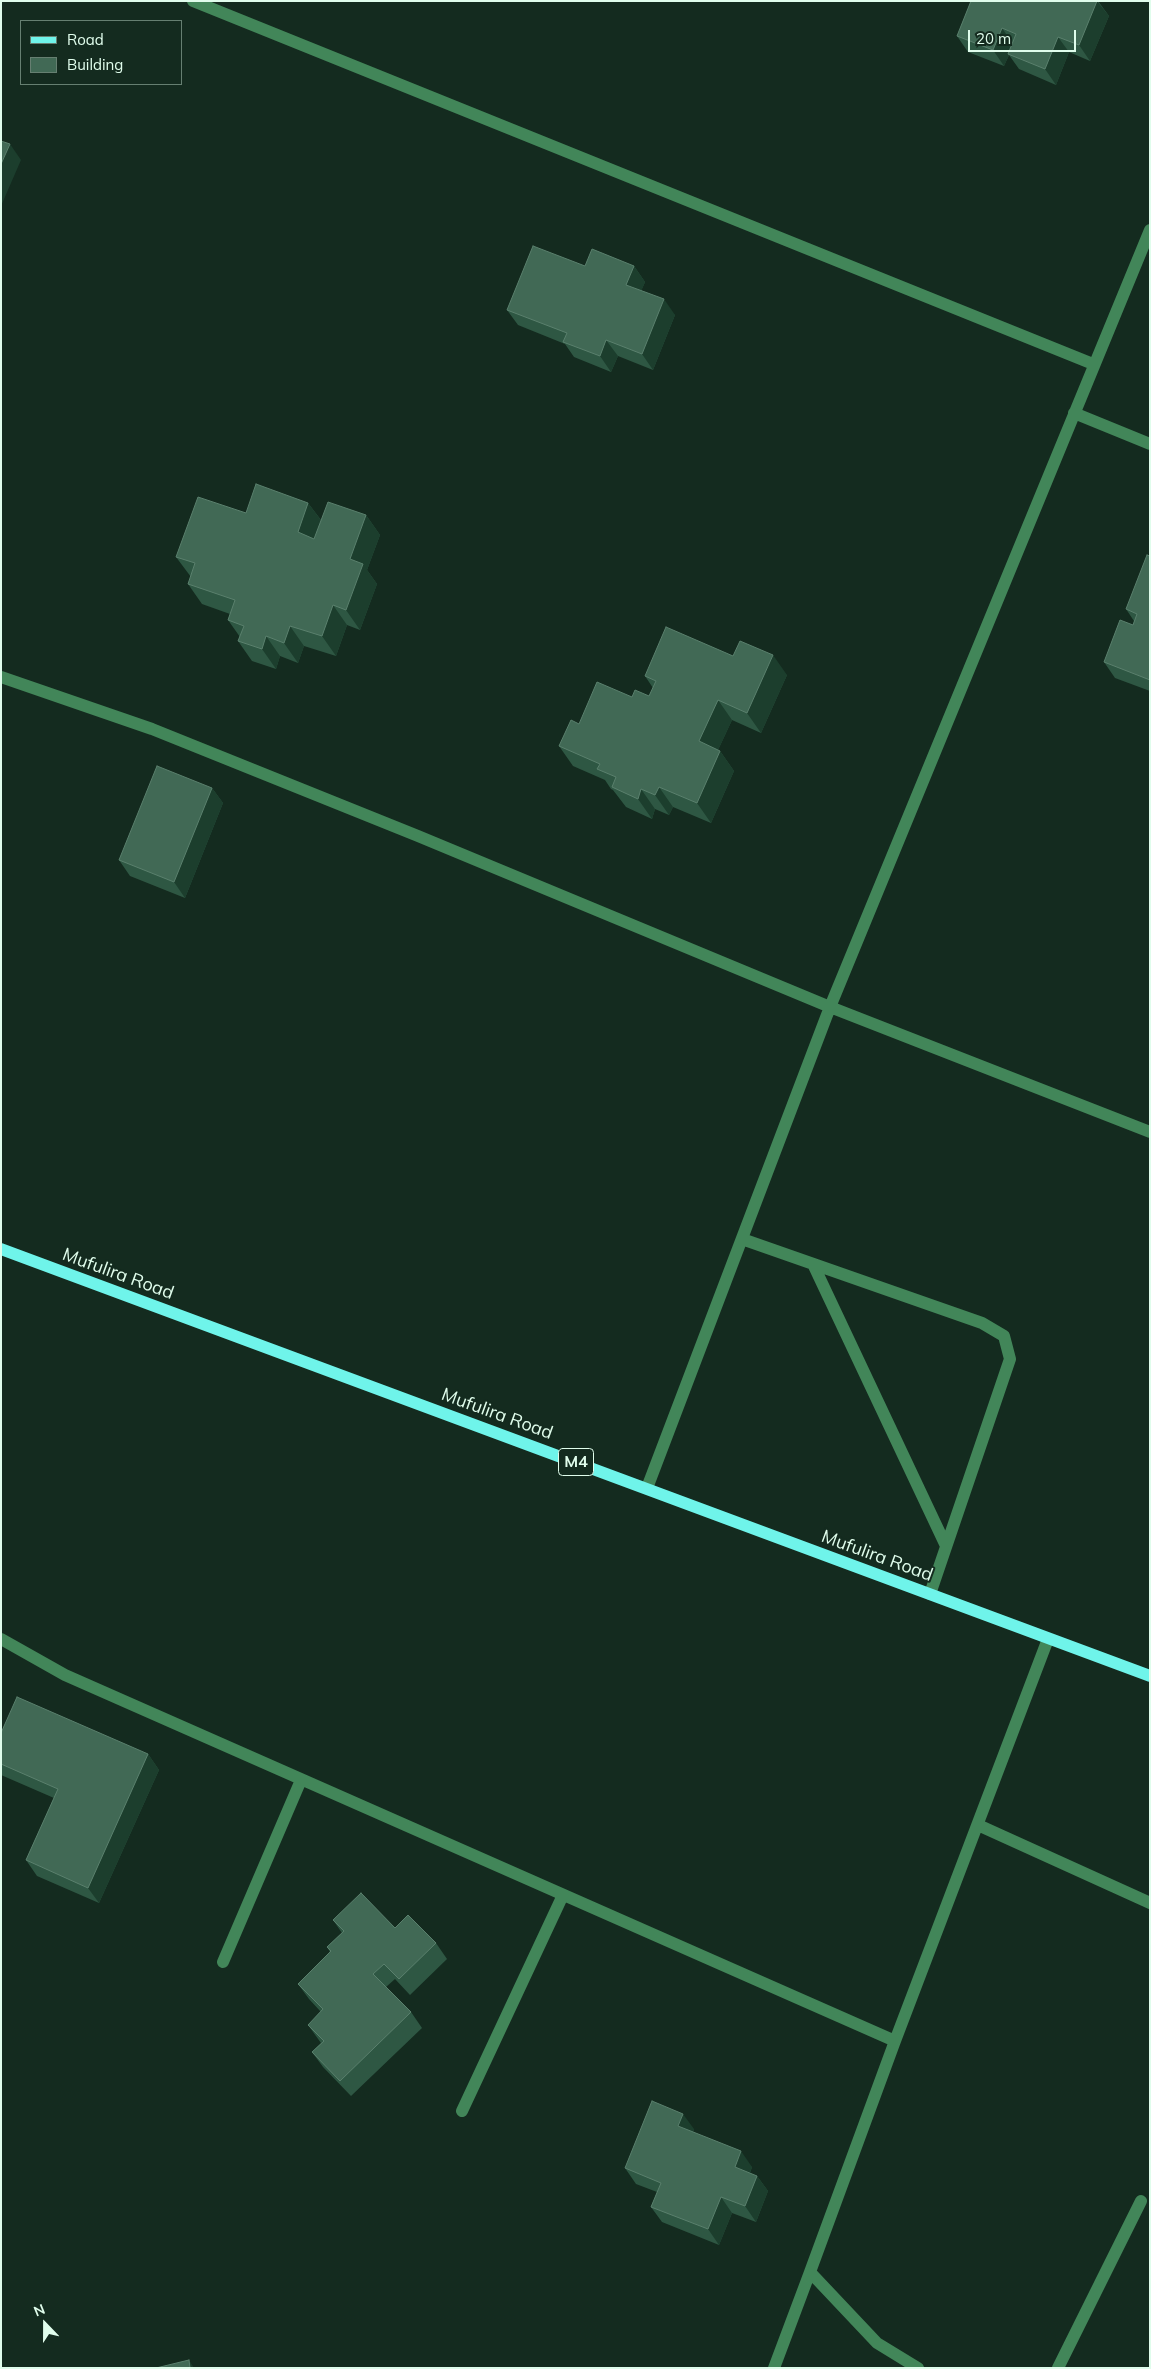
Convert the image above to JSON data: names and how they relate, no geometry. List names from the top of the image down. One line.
{"streets":{"main road":["Mufulira Road","M4"]},"legend":["Road","Building"],"scale_bar":"20 m","north":"top"}
